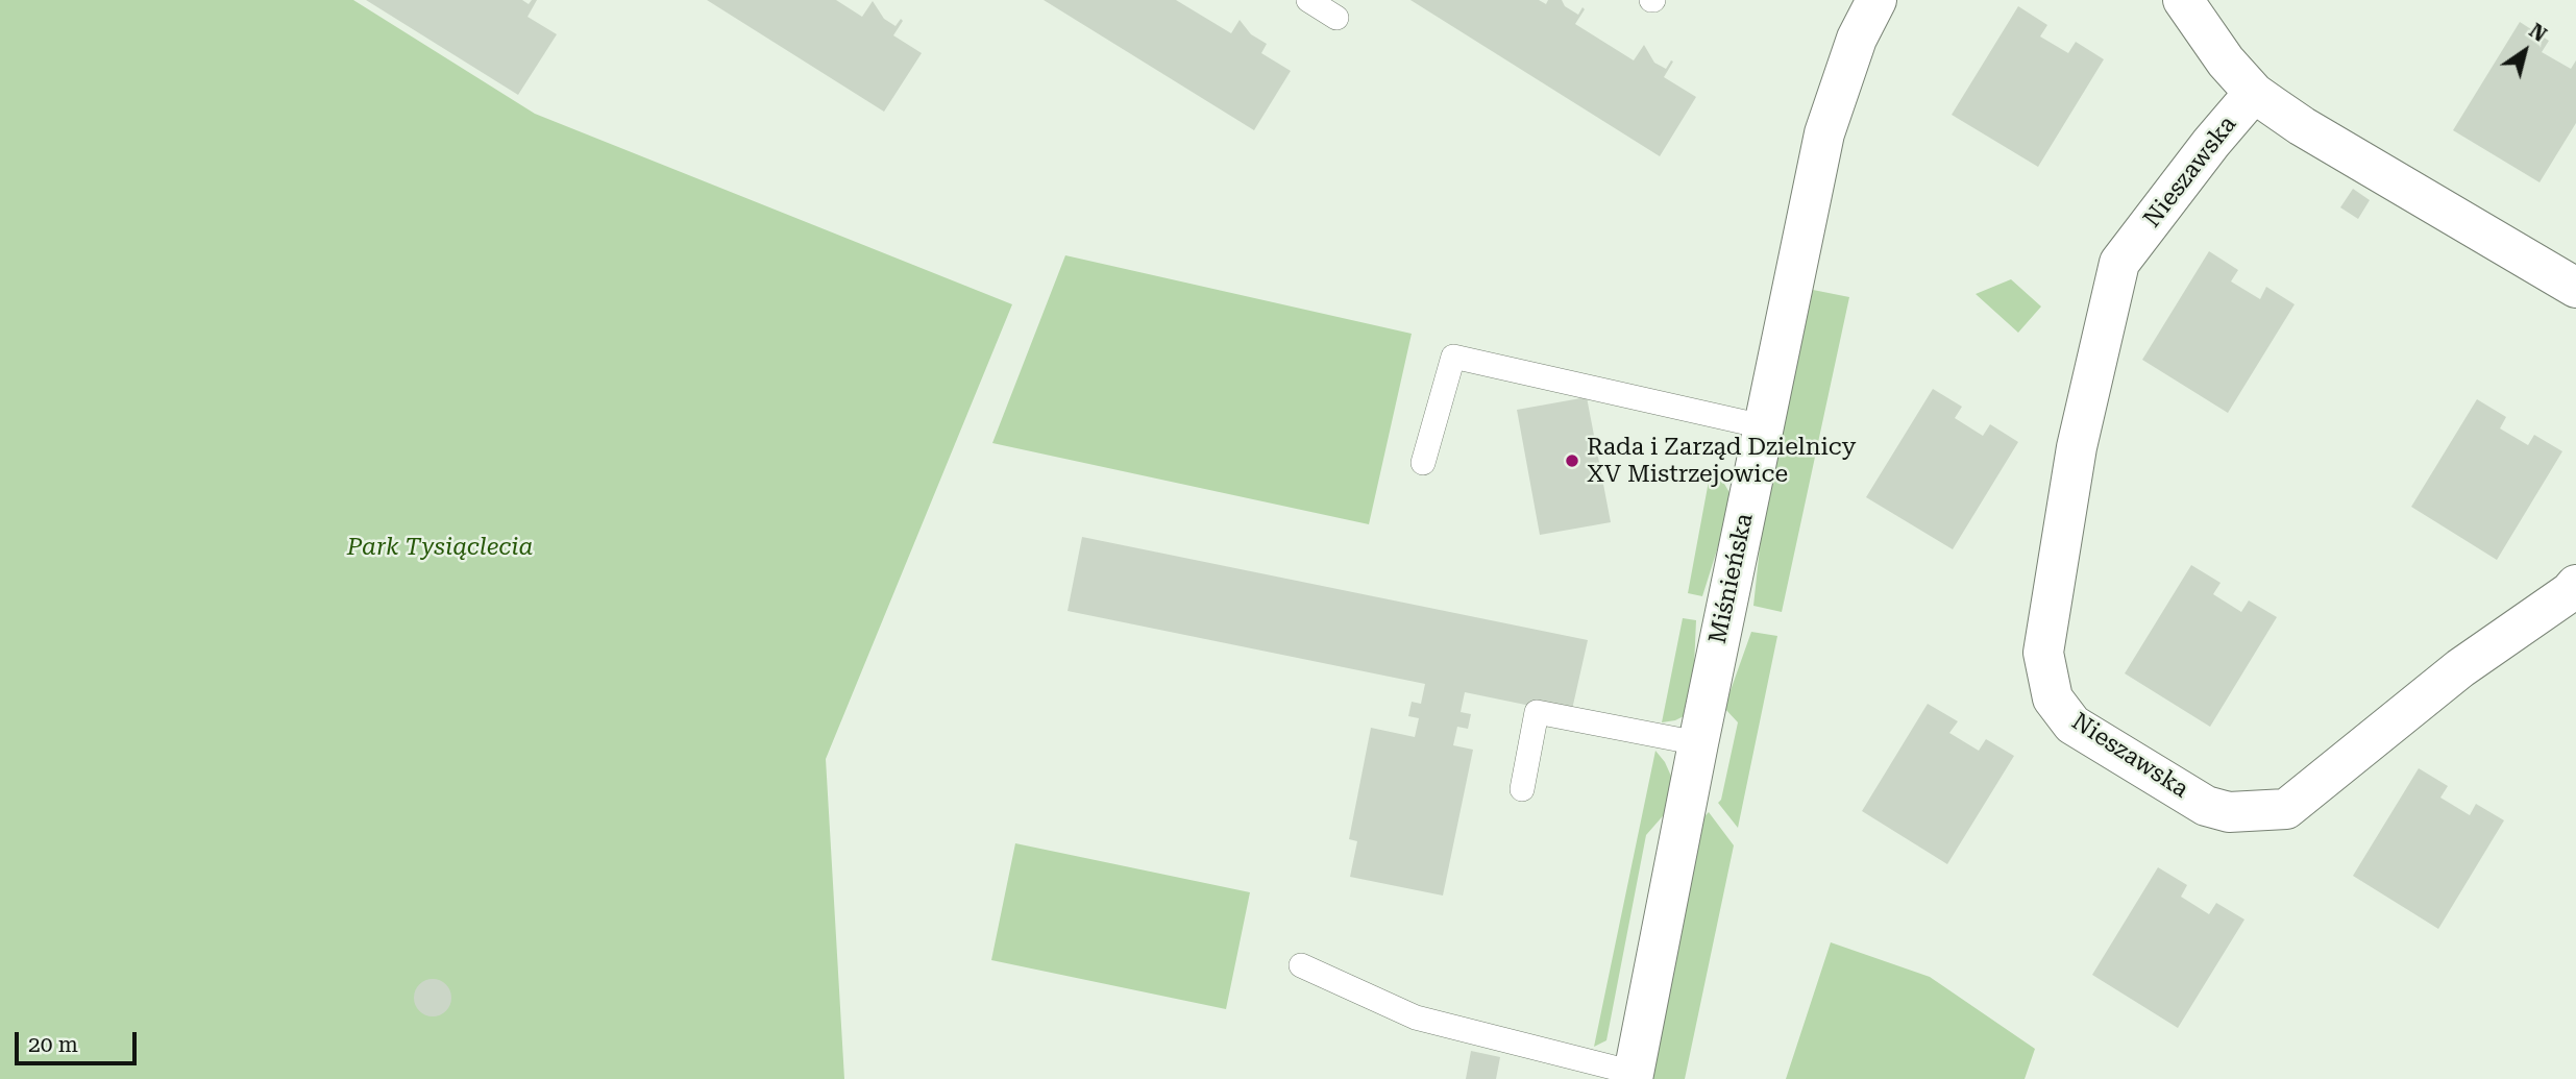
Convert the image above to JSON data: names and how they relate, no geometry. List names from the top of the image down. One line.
{"streets":{"street":["Nieszawska","Miśnieńska"]},"parks":["Park Tysiąclecia"],"places":["Rada i Zarząd Dzielnicy XV Mistrzejowice"],"scale_bar":"20 m","north":"top right"}
